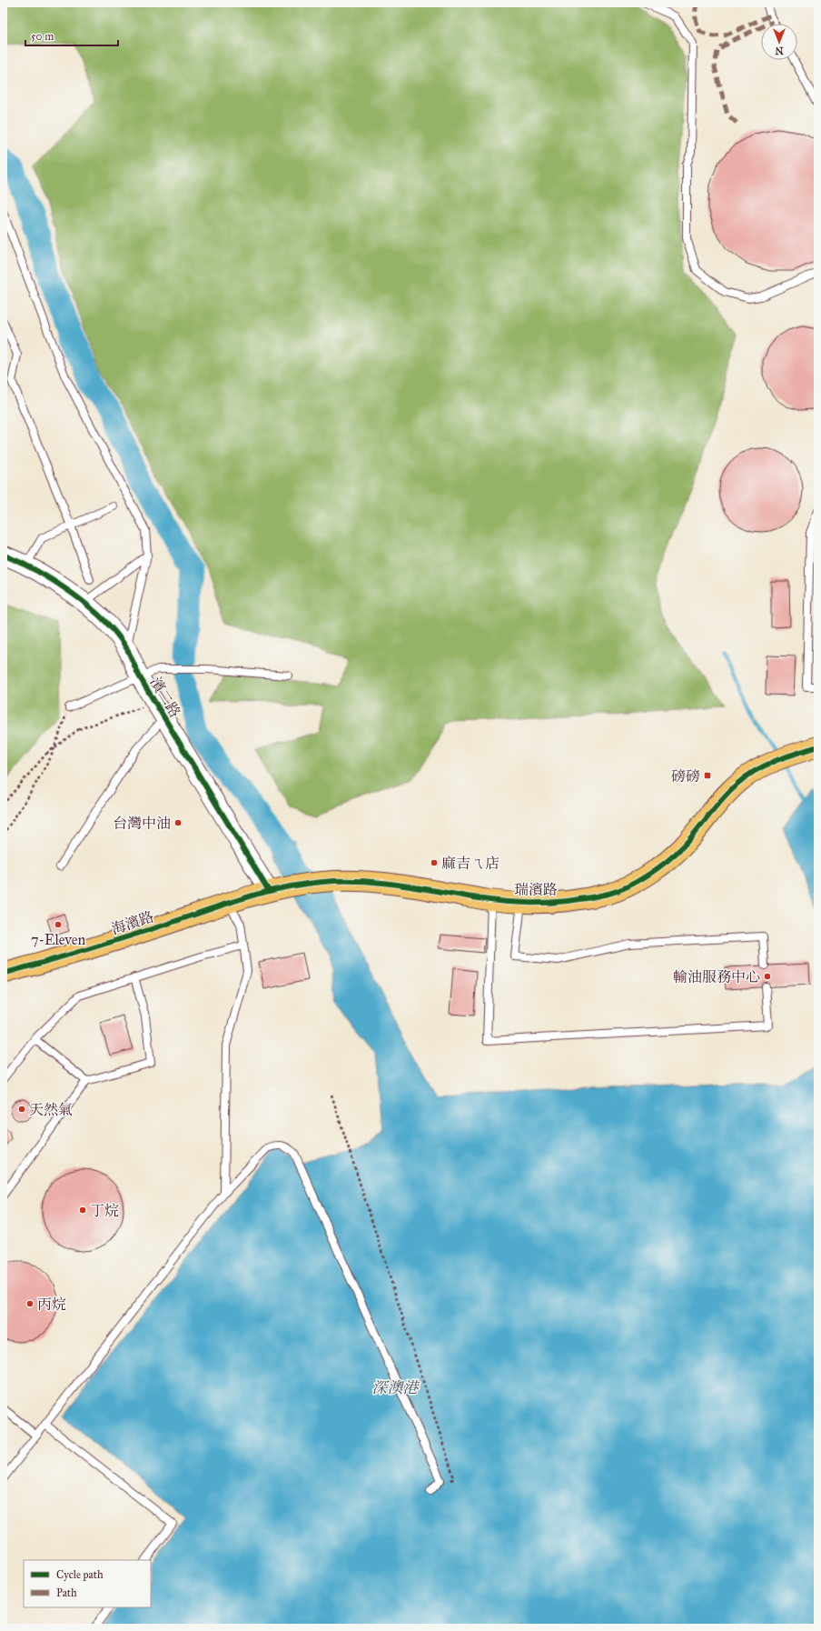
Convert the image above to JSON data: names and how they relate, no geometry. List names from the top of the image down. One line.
{"streets":{"main road":["瑞濱路","海濱路"],"street":["濱二路"]},"crossings":[["濱二路","瑞濱路"],["濱二路","海濱路"],["瑞濱路","海濱路"]],"water":["深澳港"],"places":{"transit":["磅磅"],"other":["台灣中油","麻吉ㄟ店","7-Eleven","輸油服務中心","天然氣","丁烷","丙烷"]},"legend":["Cycle path","Path"],"scale_bar":"50 m","north":"bottom"}
